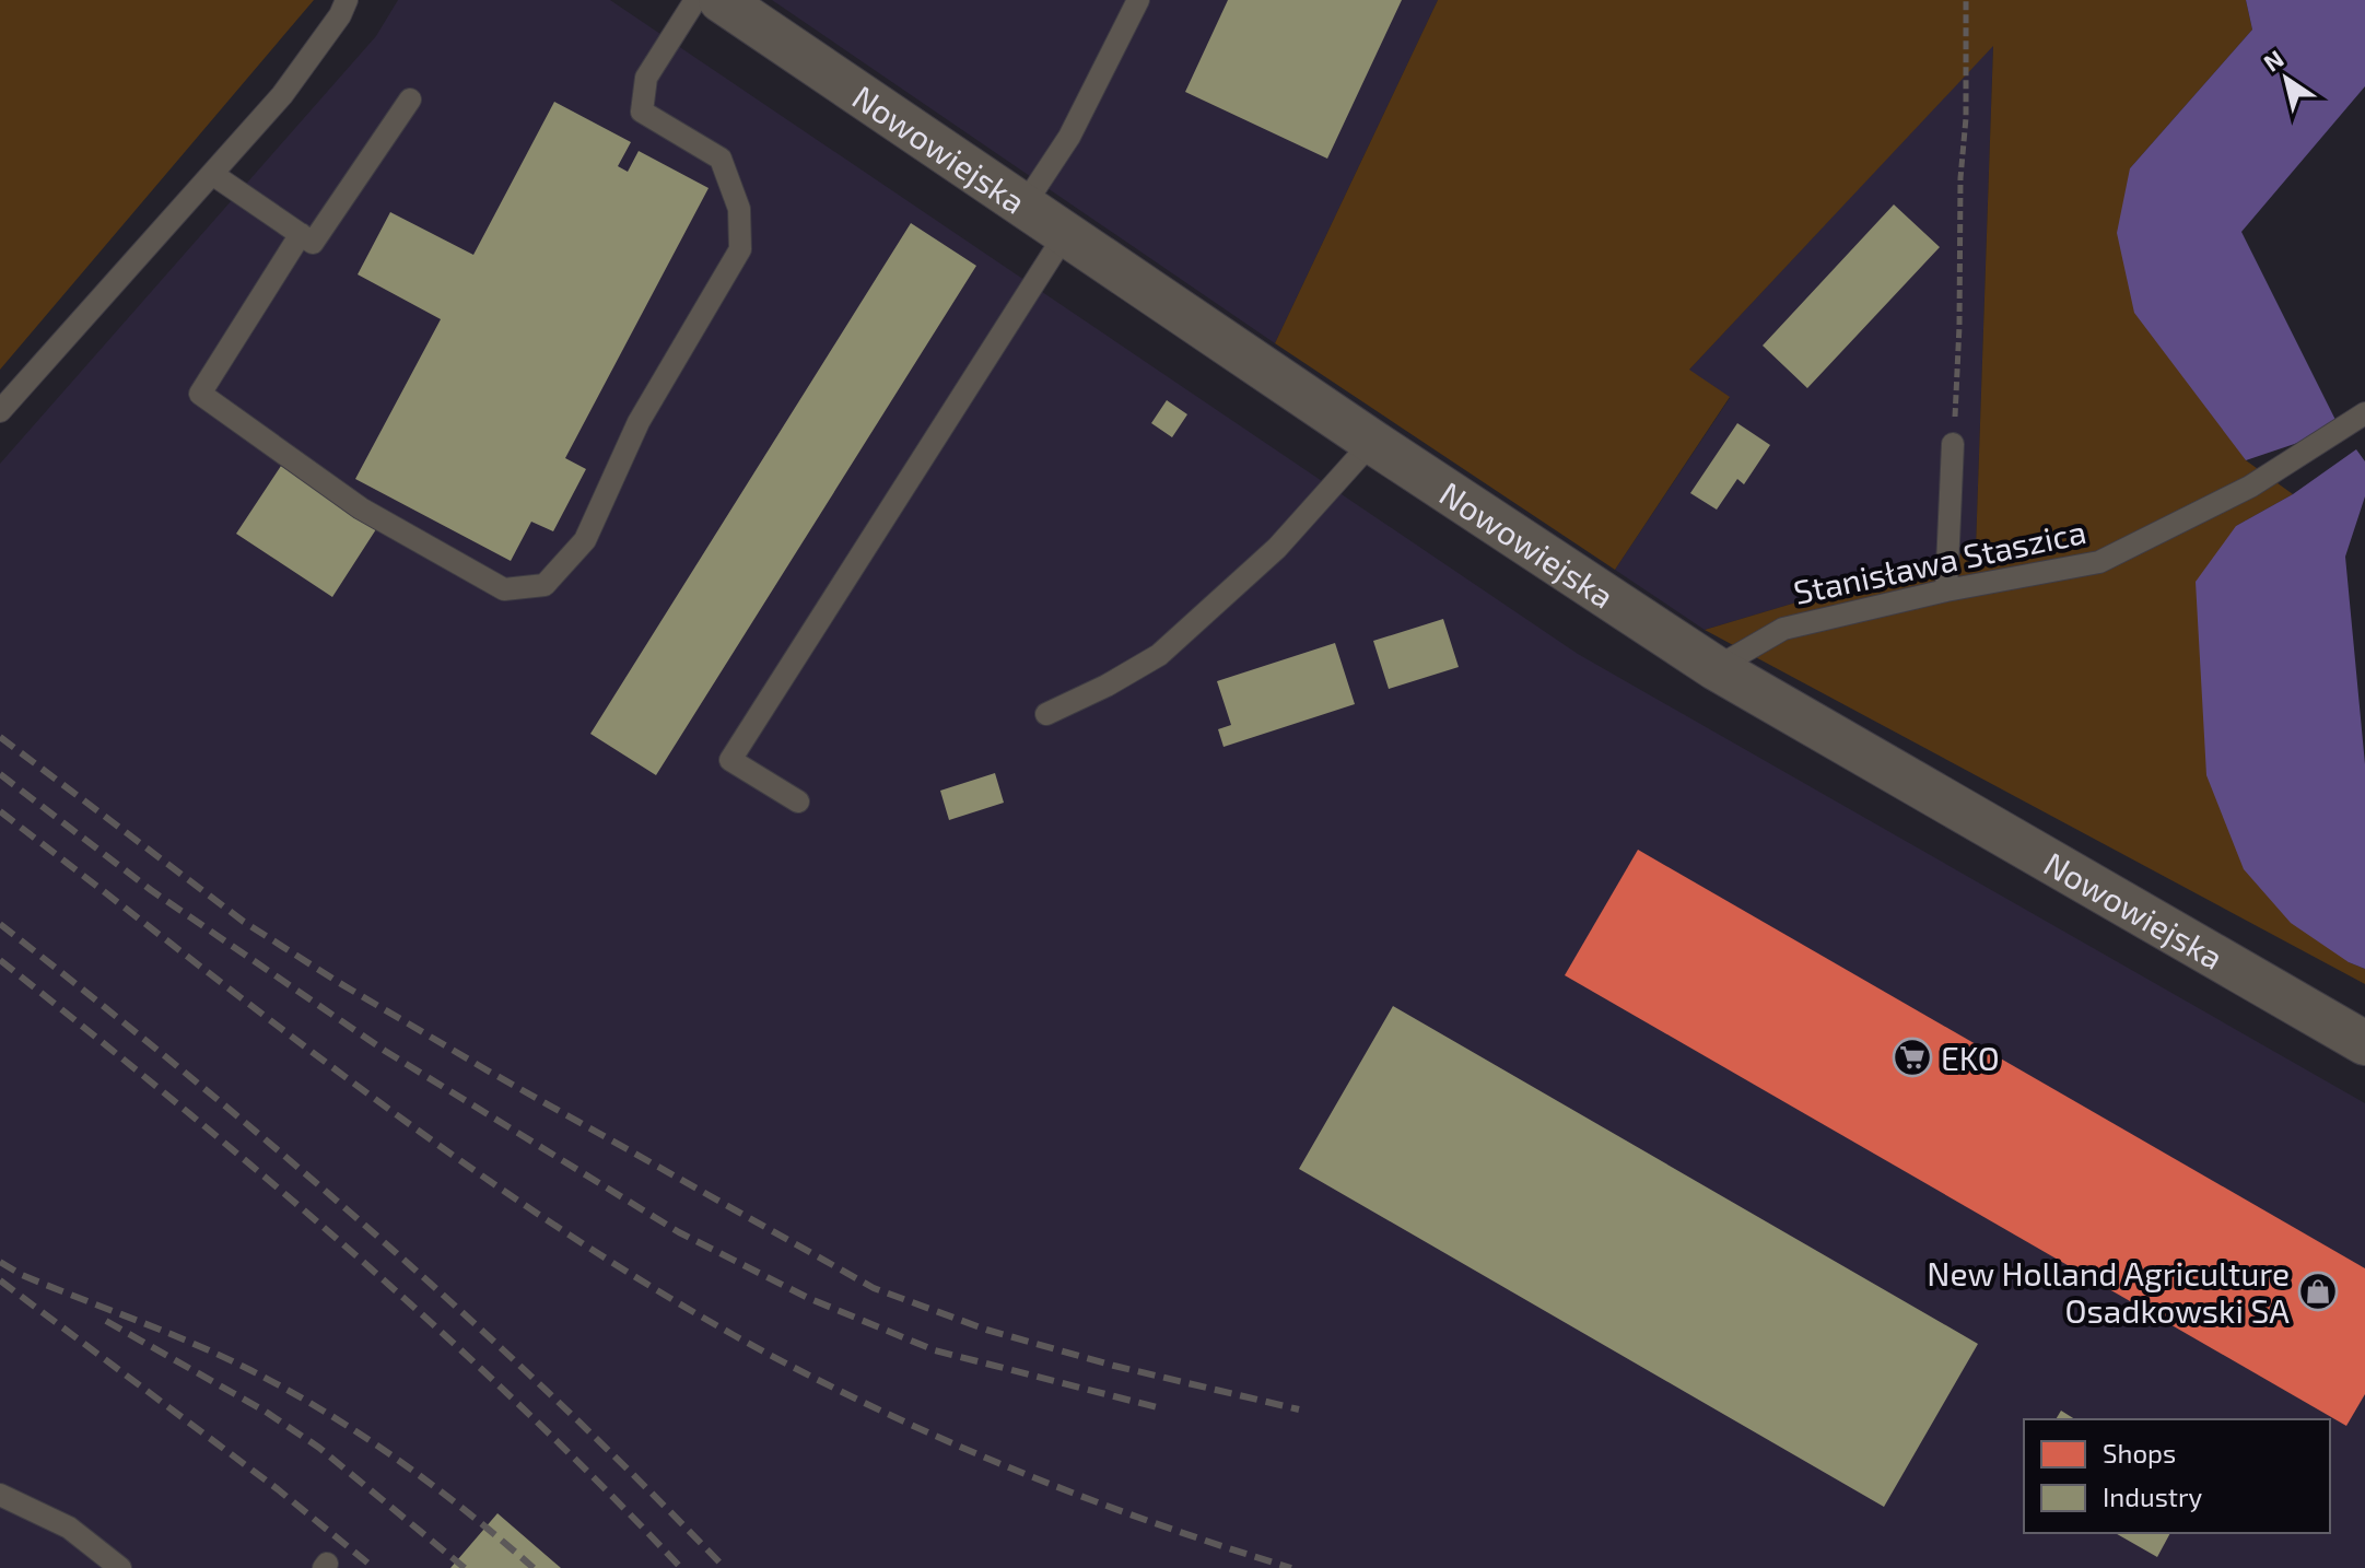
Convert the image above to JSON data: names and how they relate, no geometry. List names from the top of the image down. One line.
{"streets":{"street":["Nowowiejska"],"lane":["Stanisława Staszica"]},"crossings":[["Nowowiejska","Stanisława Staszica"]],"places":{"supermarket":["EKO"],"shop":["New Holland Agriculture Osadkowski SA"]},"legend":["Shops","Industry"],"north":"top left"}
